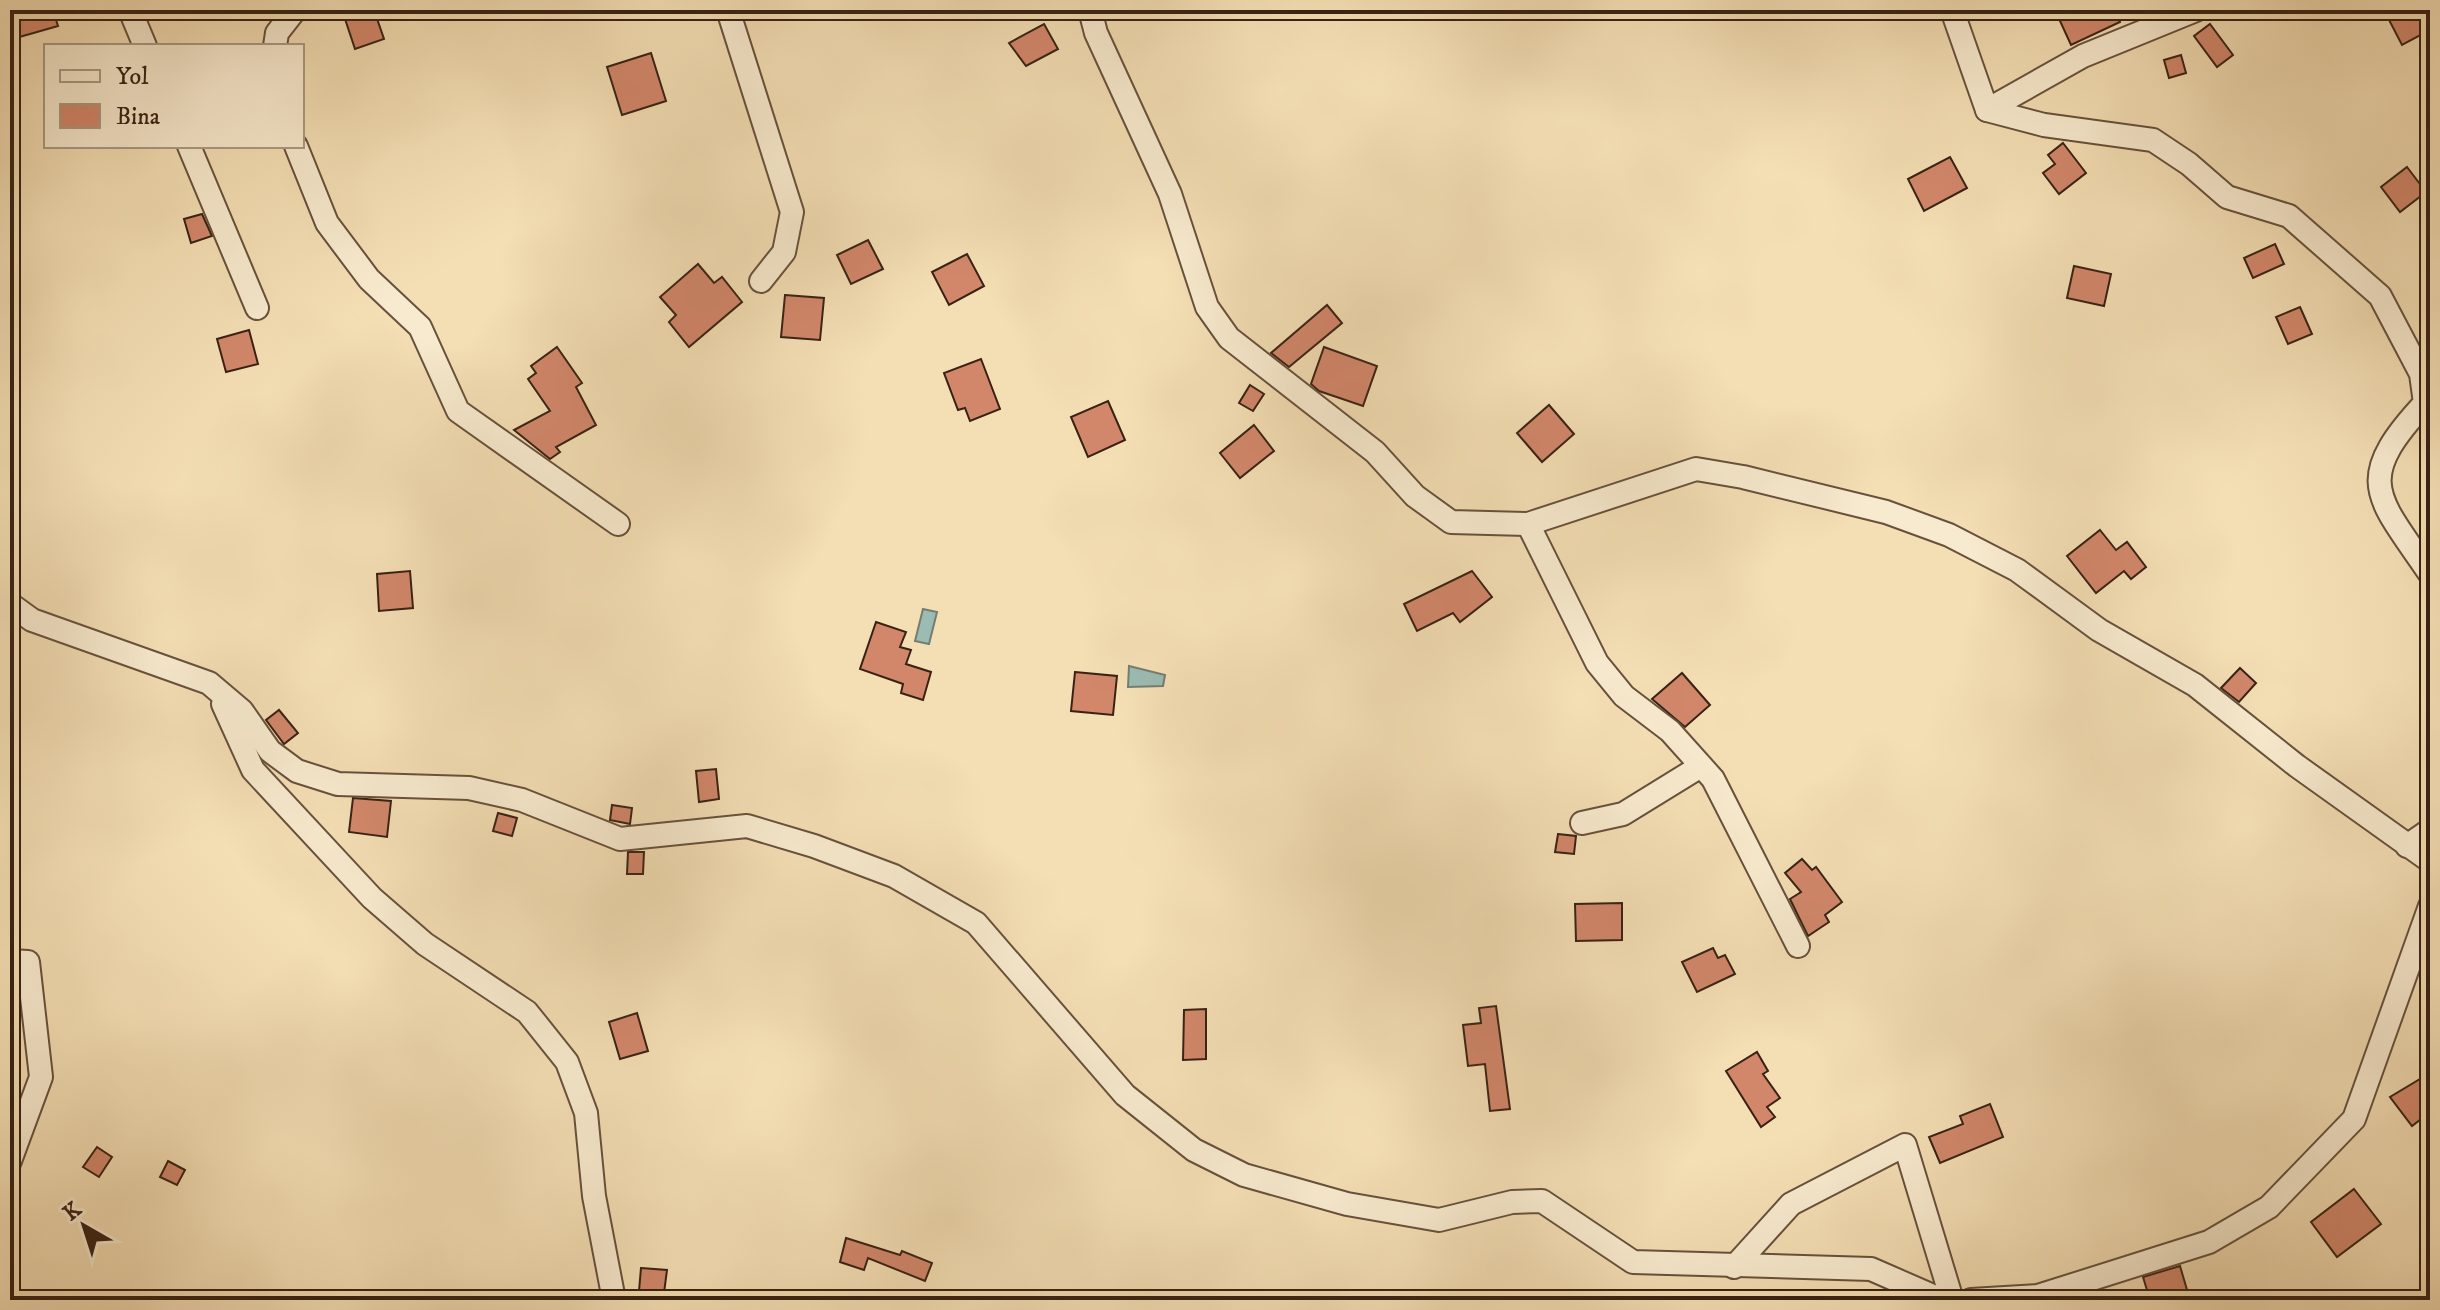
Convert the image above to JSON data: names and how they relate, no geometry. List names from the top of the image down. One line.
{"legend":["Yol","Bina"],"north":"top left"}
